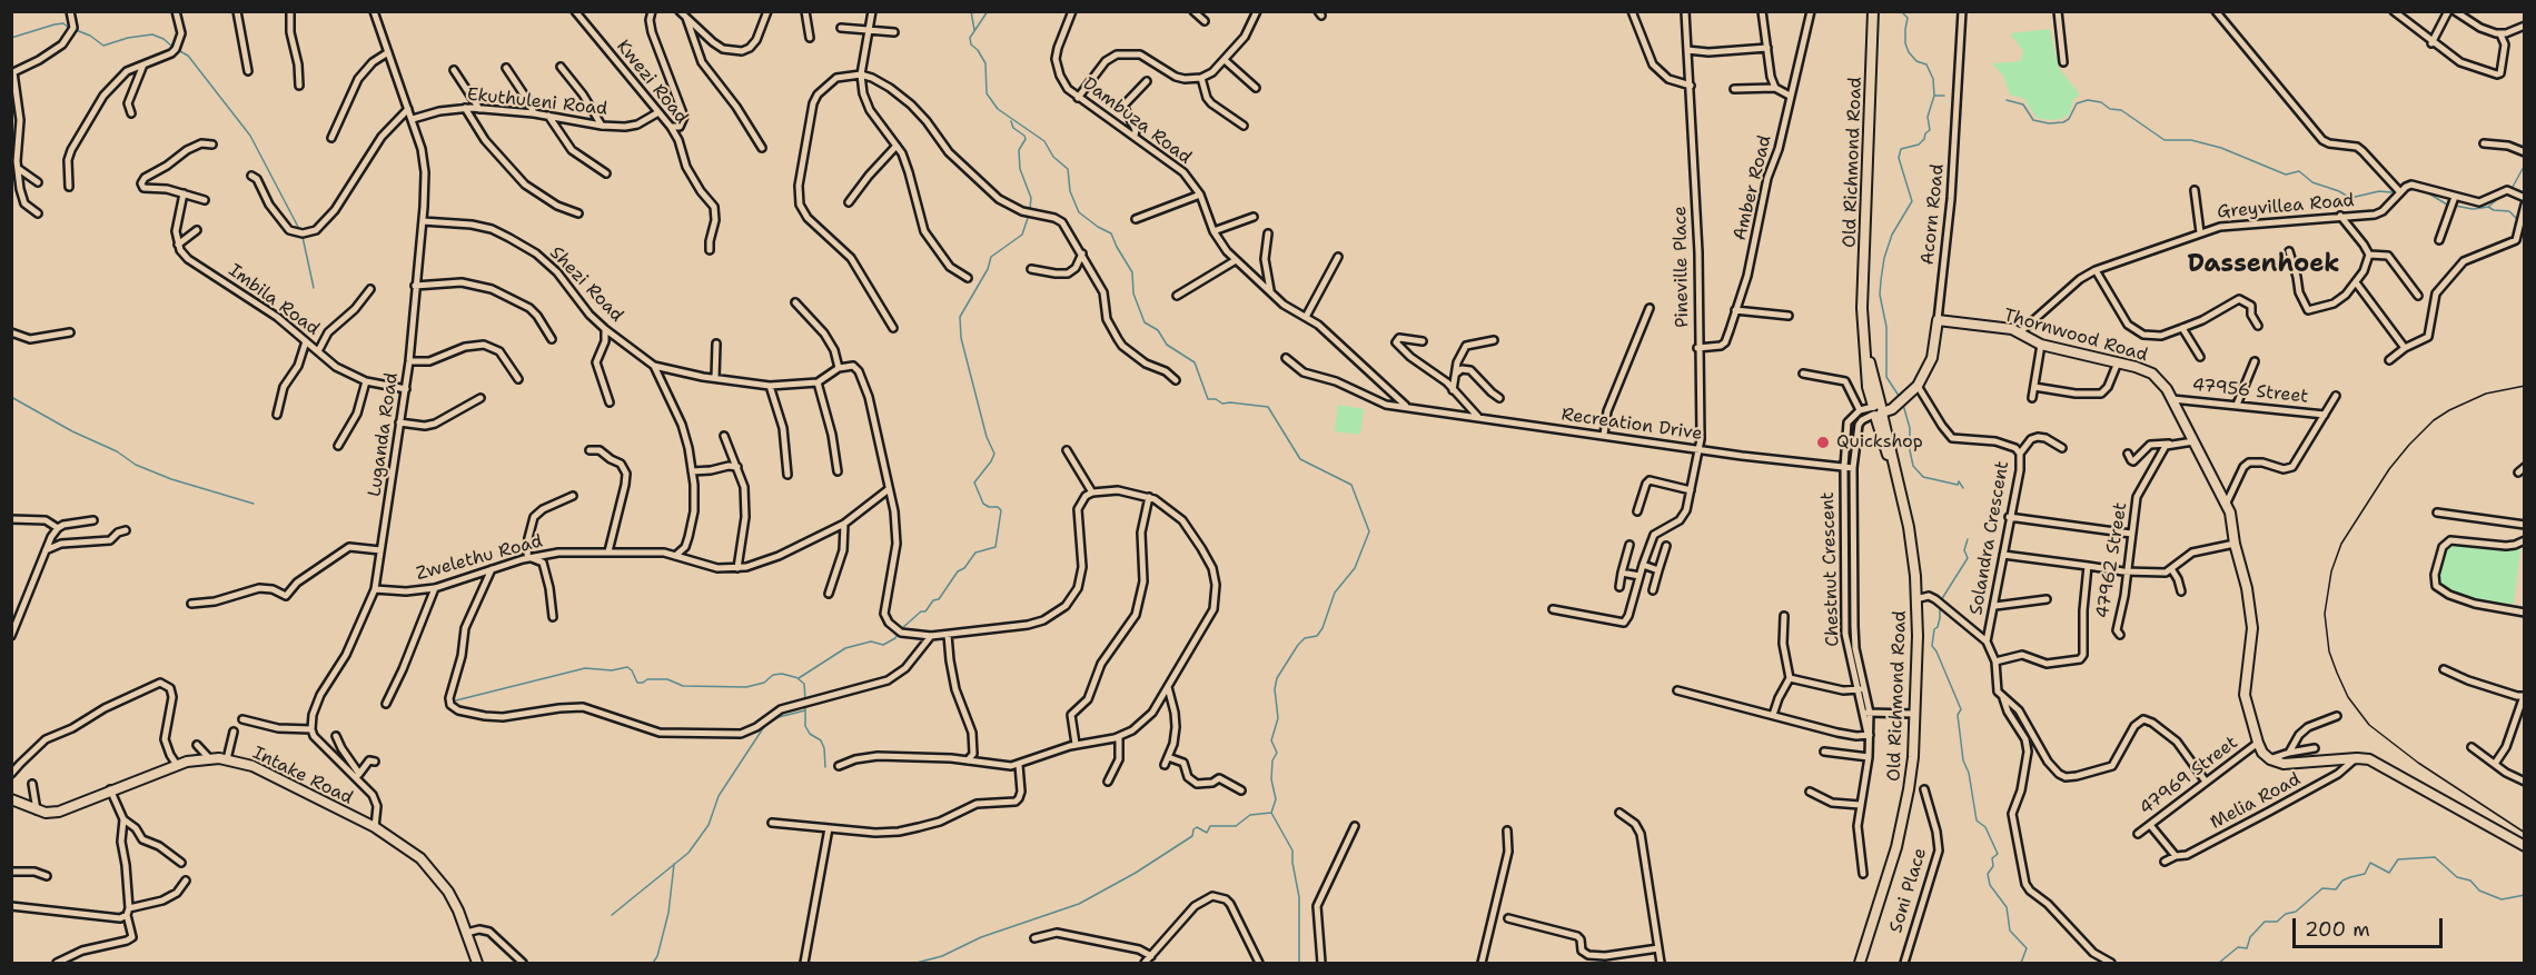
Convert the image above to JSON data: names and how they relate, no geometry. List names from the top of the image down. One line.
{"streets":{"street":["Kwezi Road","Ekuthuleni Road","Dambuza Road","Old Richmond Road","Amber Road","Greyvillea Road","Acorn Road","Pineville Place","Shezi Road","Imbila Road","Thornwood Road","47956 Street","Recreation Drive","Luganda Road","Solandra Crescent","Zwelethu Road","47962 Street","Chestnut Crescent","Intake Road","47969 Street","Melia Road","Soni Place"]},"crossings":[["Kwezi Road","Ekuthuleni Road"],["Ekuthuleni Road","Luganda Road"],["Dambuza Road","Recreation Drive"],["Old Richmond Road","Acorn Road"],["Old Richmond Road","Chestnut Crescent"],["Amber Road","Pineville Place"],["Greyvillea Road","Thornwood Road"],["Acorn Road","Thornwood Road"],["Acorn Road","Solandra Crescent"],["Acorn Road","Chestnut Crescent"],["Pineville Place","Recreation Drive"],["Shezi Road","Luganda Road"],["Imbila Road","Luganda Road"],["Thornwood Road","47956 Street"],["Thornwood Road","47969 Street"],["Recreation Drive","Chestnut Crescent"],["Luganda Road","Zwelethu Road"]],"districts":["Dassenhoek"],"places":["Quickshop"],"scale_bar":"200 m"}
